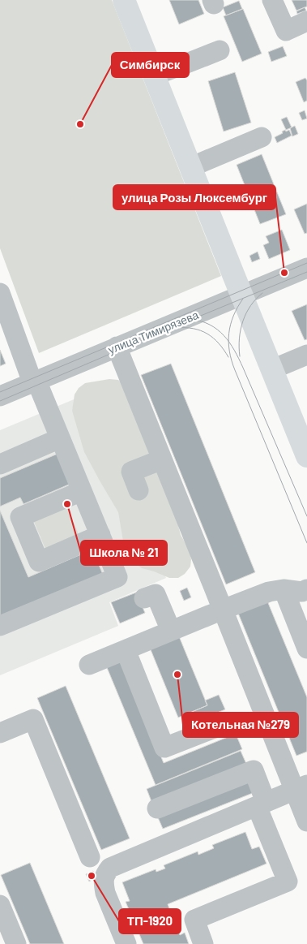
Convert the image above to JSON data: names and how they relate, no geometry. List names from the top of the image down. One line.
{"streets":{"street":["улица Тимирязева"]},"places":["Симбирск","улица Розы Люксембург","Школа № 21","Котельная №279","ТП-1920"]}
